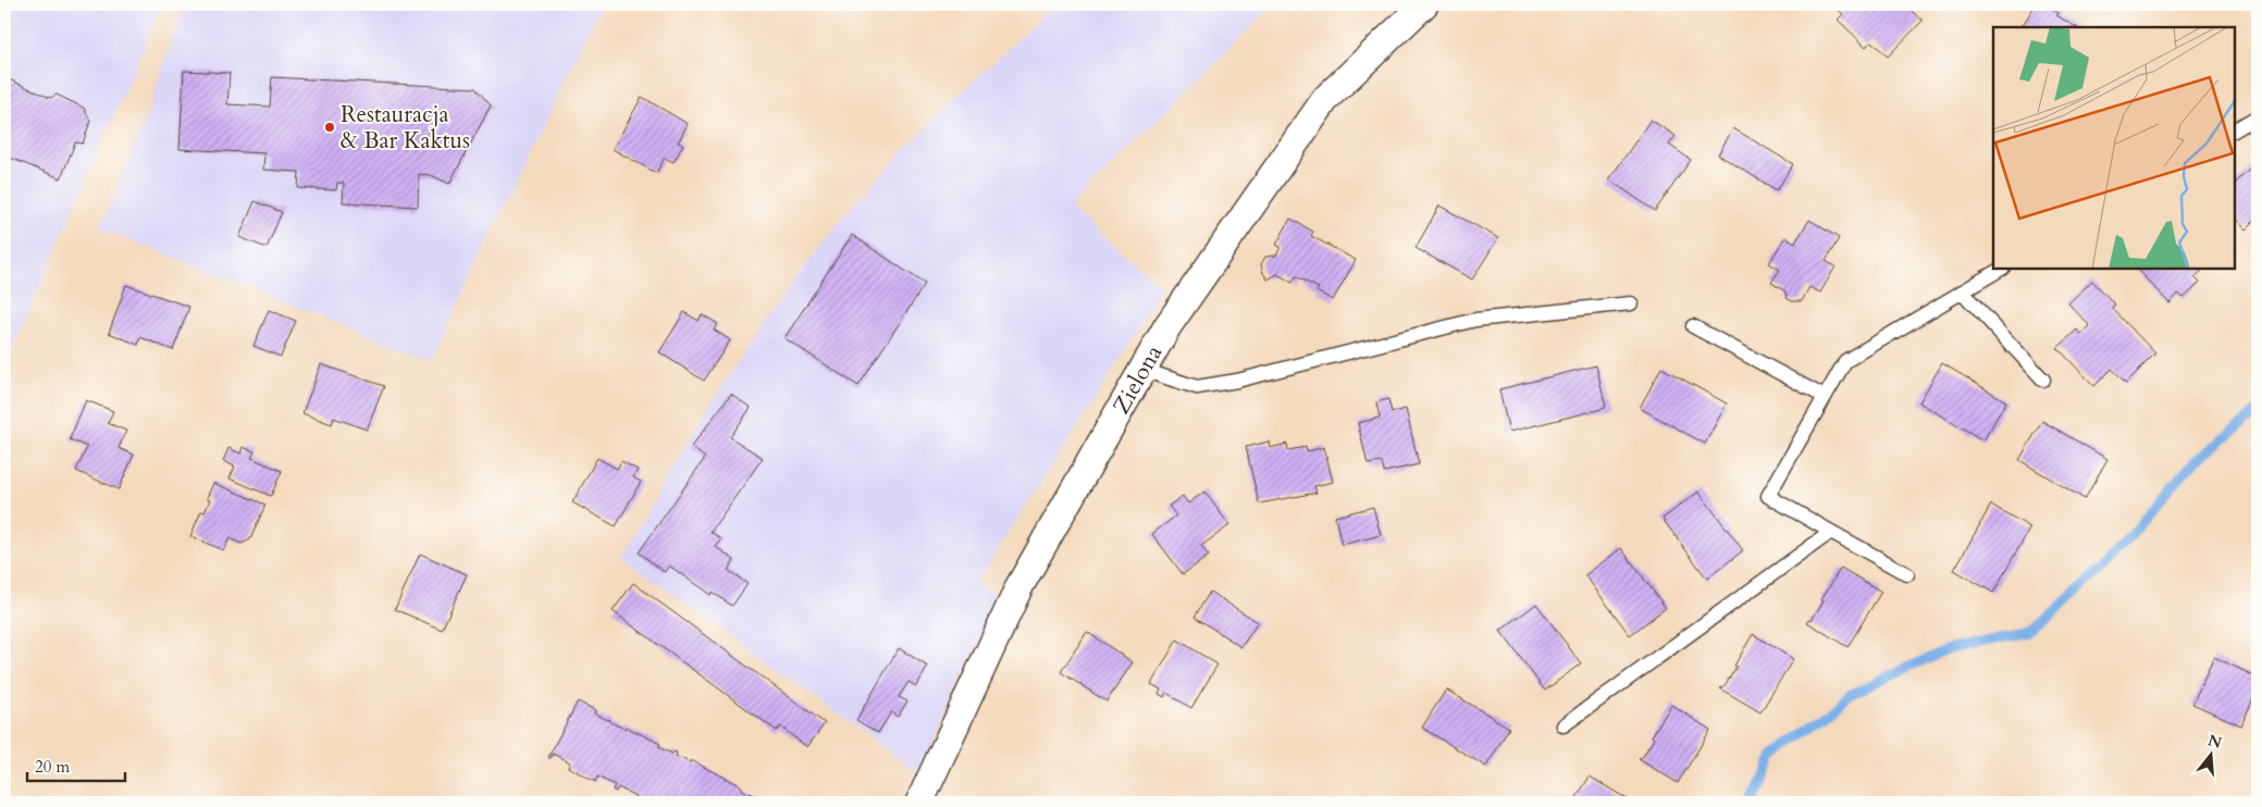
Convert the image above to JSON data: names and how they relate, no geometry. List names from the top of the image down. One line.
{"streets":{"street":["Zielona"]},"places":["Restauracja & Bar Kaktus"],"scale_bar":"20 m","north":"top"}
